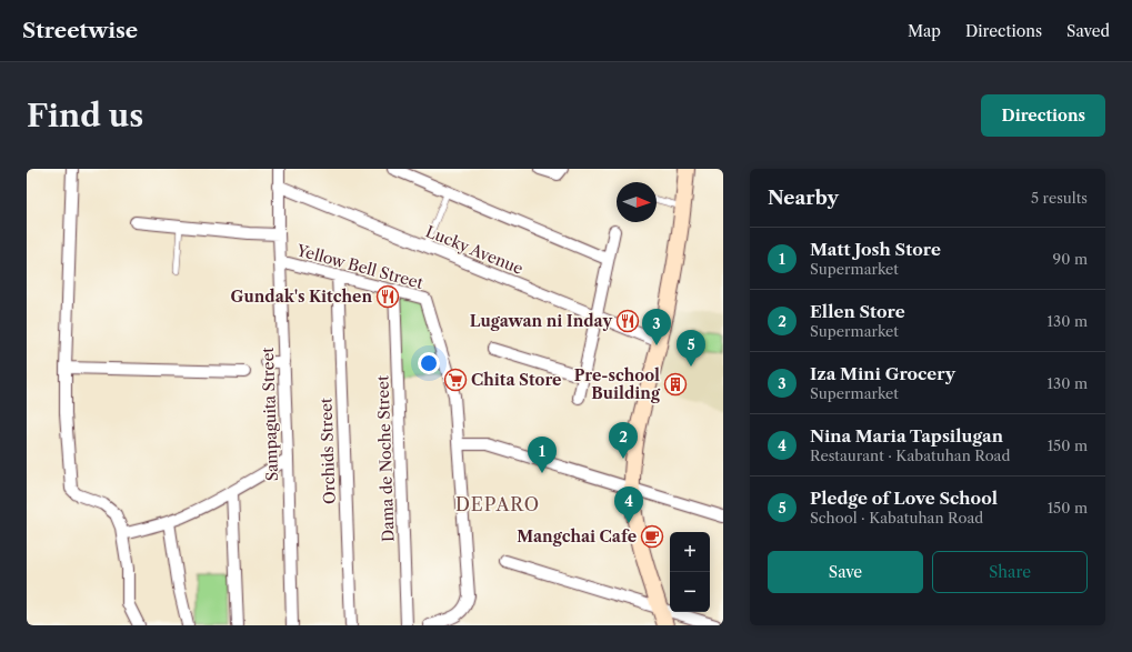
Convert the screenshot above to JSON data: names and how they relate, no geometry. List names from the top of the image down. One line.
{"streets":{"street":["Lucky Avenue","Yellow Bell Street","Sampaguita Street","Orchids Street","Dama de Noche Street"]},"crossings":[["Lucky Avenue","Sampaguita Street"],["Yellow Bell Street","Sampaguita Street"],["Yellow Bell Street","Orchids Street"],["Yellow Bell Street","Dama de Noche Street"]],"districts":["DEPARO"],"places":{"restaurant":["Gundak's Kitchen","Lugawan ni Inday"],"supermarket":["Chita Store"],"building":["Pre-school Building"],"cafe":["Mangchai Cafe"]},"north":"right","page":{"header":"Streetwise","nav":["Map","Directions","Saved"],"buttons":["Directions",["Save","Share"]],"title":"Find us","heading":["Nearby","5 results"],"list":[{"mark":"1","name":"Matt Josh Store","note":"Supermarket","value":"90 m"},{"mark":"2","name":"Ellen Store","note":"Supermarket","value":"130 m"},{"mark":"3","name":"Iza Mini Grocery","note":"Supermarket","value":"130 m"},{"mark":"4","name":"Nina Maria Tapsilugan","note":"Restaurant · Kabatuhan Road","value":"150 m"},{"mark":"5","name":"Pledge of Love School","note":"School · Kabatuhan Road","value":"150 m"}],"pins":["3","5","2","1","4"],"map_buttons":["+","−"]}}
